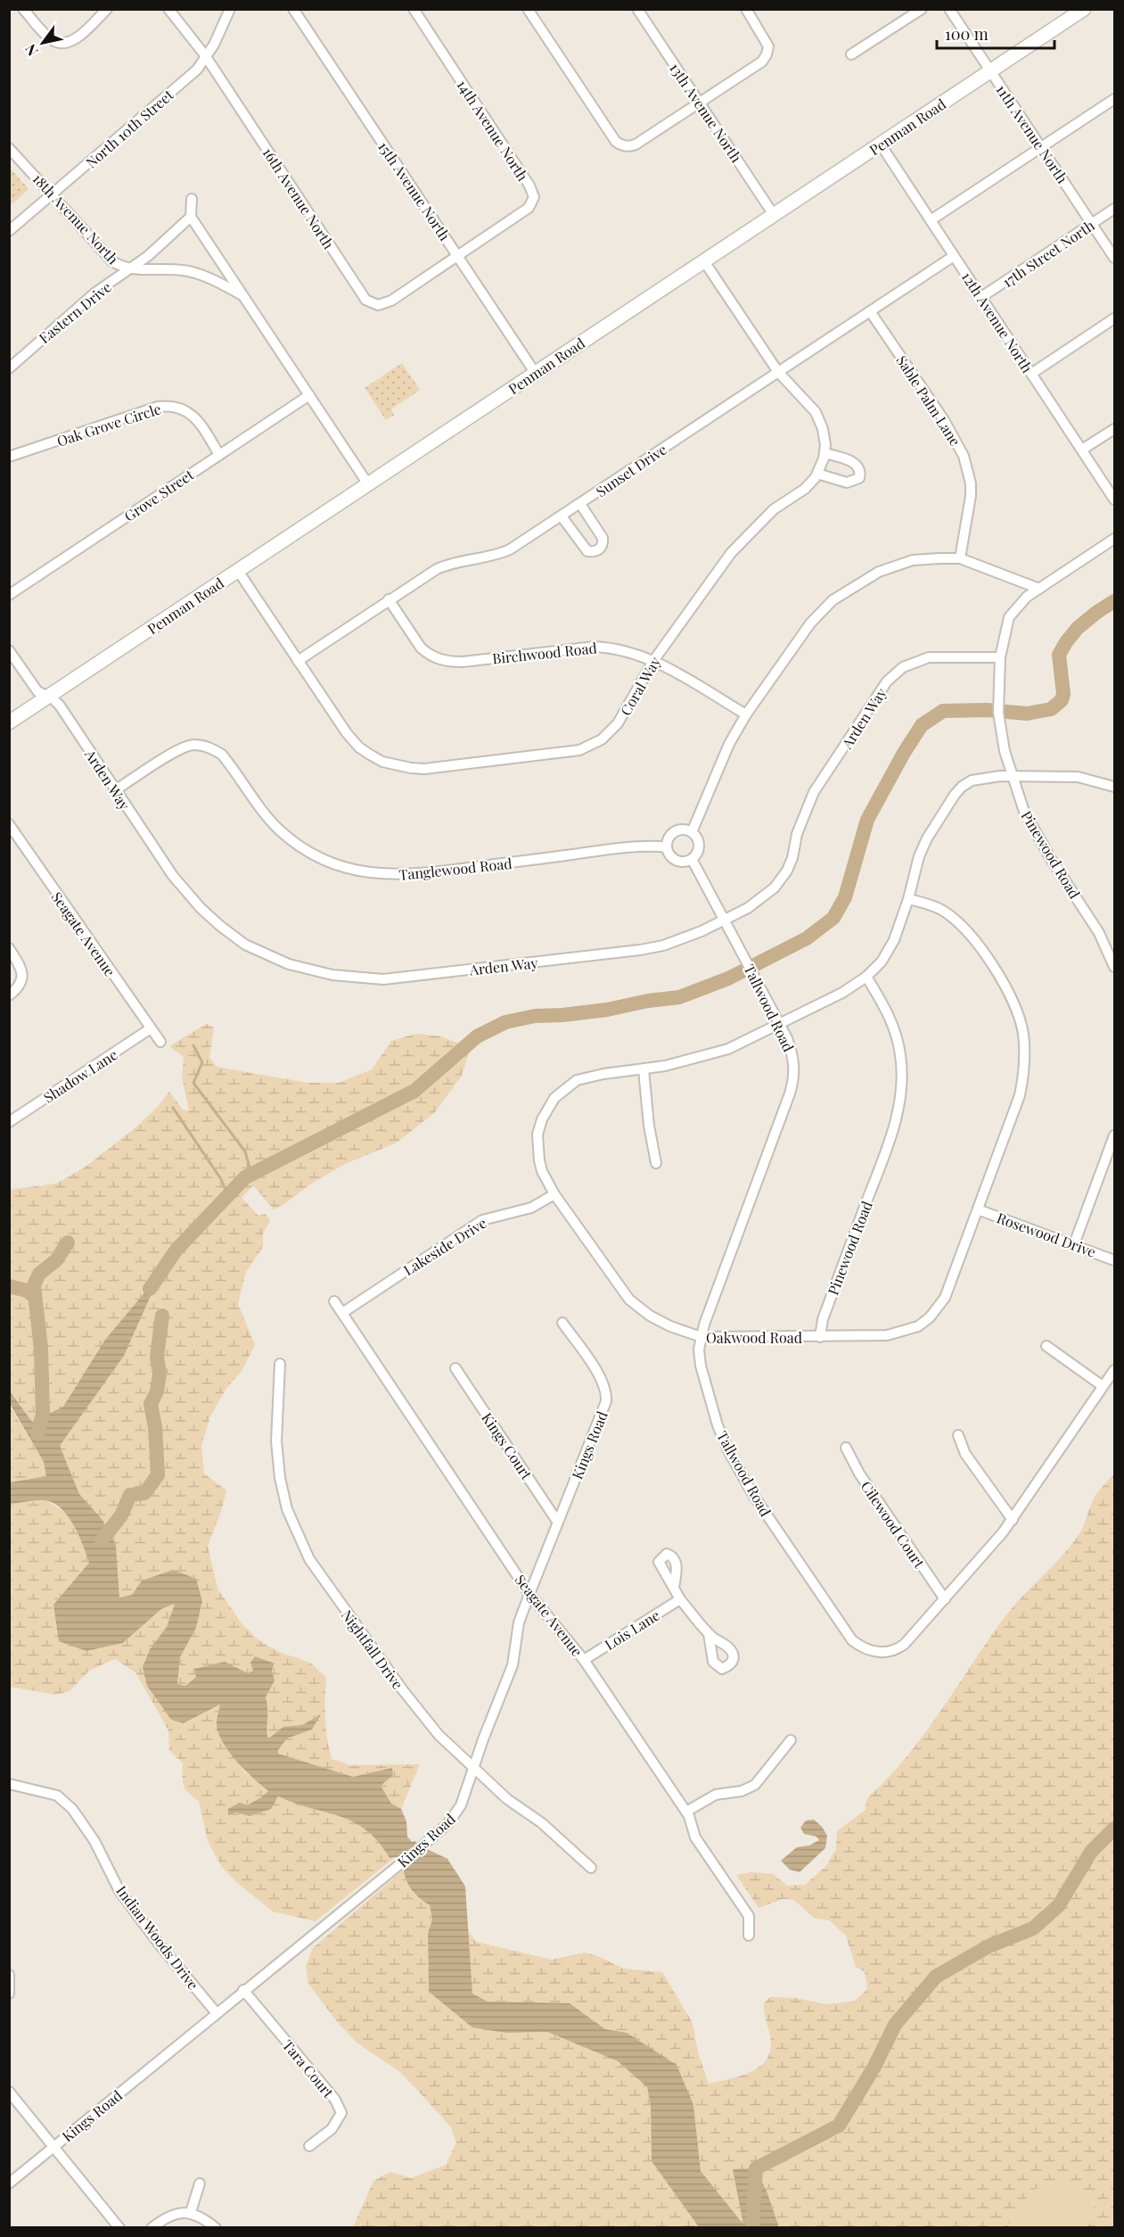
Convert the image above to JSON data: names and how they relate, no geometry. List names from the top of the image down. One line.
{"streets":{"street":["13th Avenue North","Penman Road","North 10th Street","14th Avenue North","11th Avenue North","15th Avenue North","16th Avenue North","18th Avenue North","17th Street North","Eastern Drive","12th Avenue North","Sable Palm Lane","Oak Grove Circle","Sunset Drive","Grove Street","Birchwood Road","Coral Way","Arden Way","Pinewood Road","Tanglewood Road","Seagate Avenue","Tallwood Road","Shadow Lane","Rosewood Drive","Lakeside Drive","Oakwood Road","Kings Road","Kings Court","Cilewood Court","Lois Lane","Nightfall Drive","Indian Woods Drive","Tara Court"]},"crossings":[["13th Avenue North","Penman Road"],["Penman Road","11th Avenue North"],["Penman Road","15th Avenue North"],["Penman Road","18th Avenue North"],["Penman Road","12th Avenue North"],["Penman Road","Coral Way"],["Penman Road","Arden Way"],["North 10th Street","16th Avenue North"],["North 10th Street","18th Avenue North"],["14th Avenue North","15th Avenue North"],["14th Avenue North","16th Avenue North"],["11th Avenue North","17th Street North"],["15th Avenue North","16th Avenue North"],["18th Avenue North","Eastern Drive"],["18th Avenue North","Grove Street"],["17th Street North","12th Avenue North"],["12th Avenue North","Sunset Drive"],["Sable Palm Lane","Sunset Drive"],["Oak Grove Circle","Grove Street"],["Sunset Drive","Birchwood Road"],["Sunset Drive","Coral Way"],["Birchwood Road","Coral Way"],["Arden Way","Pinewood Road"],["Arden Way","Tanglewood Road"],["Arden Way","Tallwood Road"],["Pinewood Road","Oakwood Road"],["Tanglewood Road","Tallwood Road"],["Seagate Avenue","Shadow Lane"],["Seagate Avenue","Lakeside Drive"],["Seagate Avenue","Kings Road"],["Seagate Avenue","Lois Lane"],["Tallwood Road","Oakwood Road"],["Tallwood Road","Cilewood Court"],["Rosewood Drive","Oakwood Road"],["Lakeside Drive","Oakwood Road"],["Kings Road","Kings Court"],["Kings Road","Nightfall Drive"],["Kings Road","Indian Woods Drive"],["Kings Road","Tara Court"]],"scale_bar":"100 m","north":"bottom left"}
